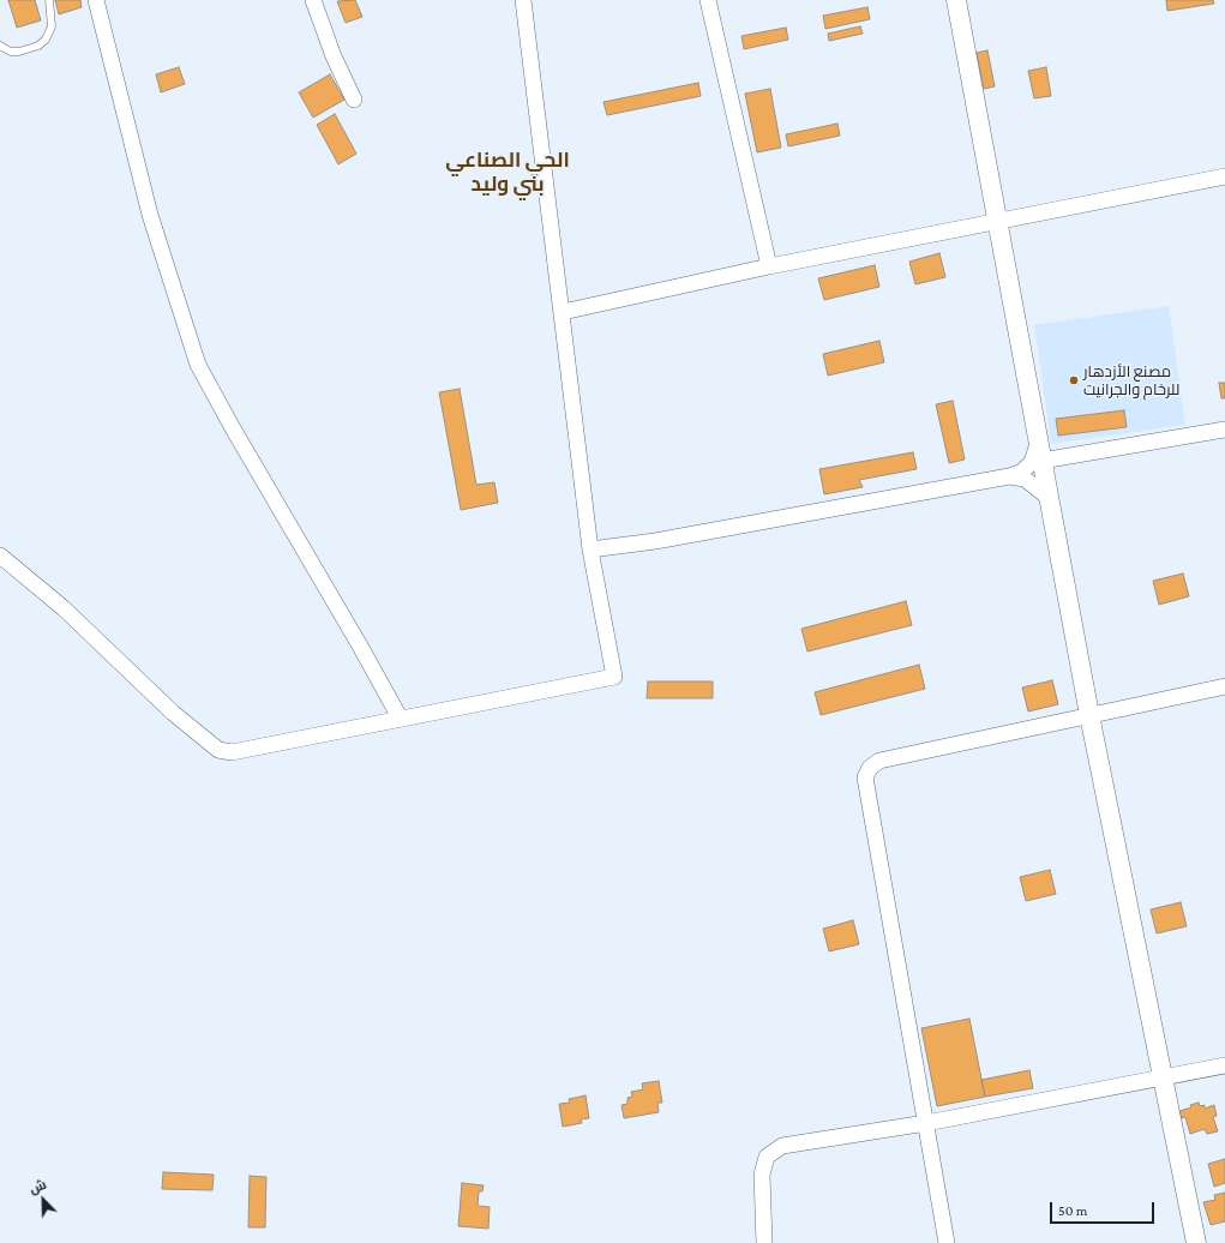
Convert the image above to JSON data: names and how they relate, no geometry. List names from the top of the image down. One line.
{"districts":["الحي الصناعي بني وليد"],"places":["مصنع الأزدهار للرخام والجرانيت"],"scale_bar":"50 m","north":"top left"}
